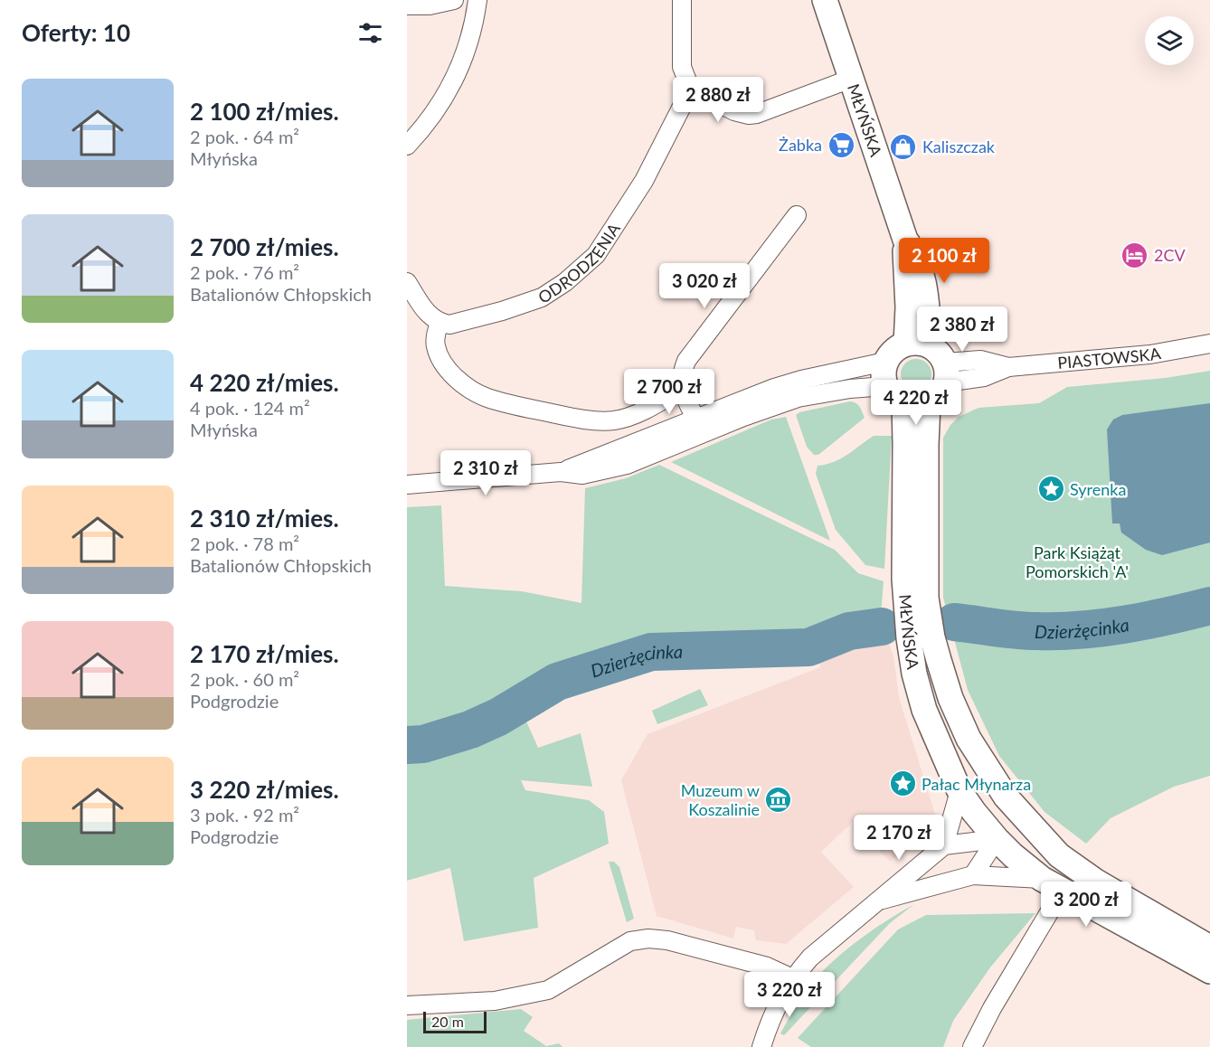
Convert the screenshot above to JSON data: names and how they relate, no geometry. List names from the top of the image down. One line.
{"streets":{"street":["MŁYŃSKA","ODRODZENIA","PIASTOWSKA"]},"crossings":[["MŁYŃSKA","PIASTOWSKA"]],"water":["Dzierżęcinka"],"parks":["Park Książąt Pomorskich 'A'"],"places":{"supermarket":["Żabka"],"shop":["Kaliszczak"],"hotel":["2CV"],"place":["Syrenka","Pałac Młynarza"],"museum":["Muzeum w Koszalinie"]},"scale_bar":"20 m","page":{"heading":"Oferty: 10","list":[{"name":"2 100 zł/mies.","note":"2 pok. · 64 m² · Młyńska"},{"name":"2 700 zł/mies.","note":"2 pok. · 76 m² · Batalionów Chłopskich"},{"name":"4 220 zł/mies.","note":"4 pok. · 124 m² · Młyńska"},{"name":"2 310 zł/mies.","note":"2 pok. · 78 m² · Batalionów Chłopskich"},{"name":"2 170 zł/mies.","note":"2 pok. · 60 m² · Podgrodzie"},{"name":"3 220 zł/mies.","note":"3 pok. · 92 m² · Podgrodzie"}],"price":["2 880 zł","2 100 zł","3 020 zł","2 380 zł","2 700 zł","4 220 zł","2 310 zł","2 170 zł","3 200 zł","3 220 zł"],"scale":"20 m"}}
